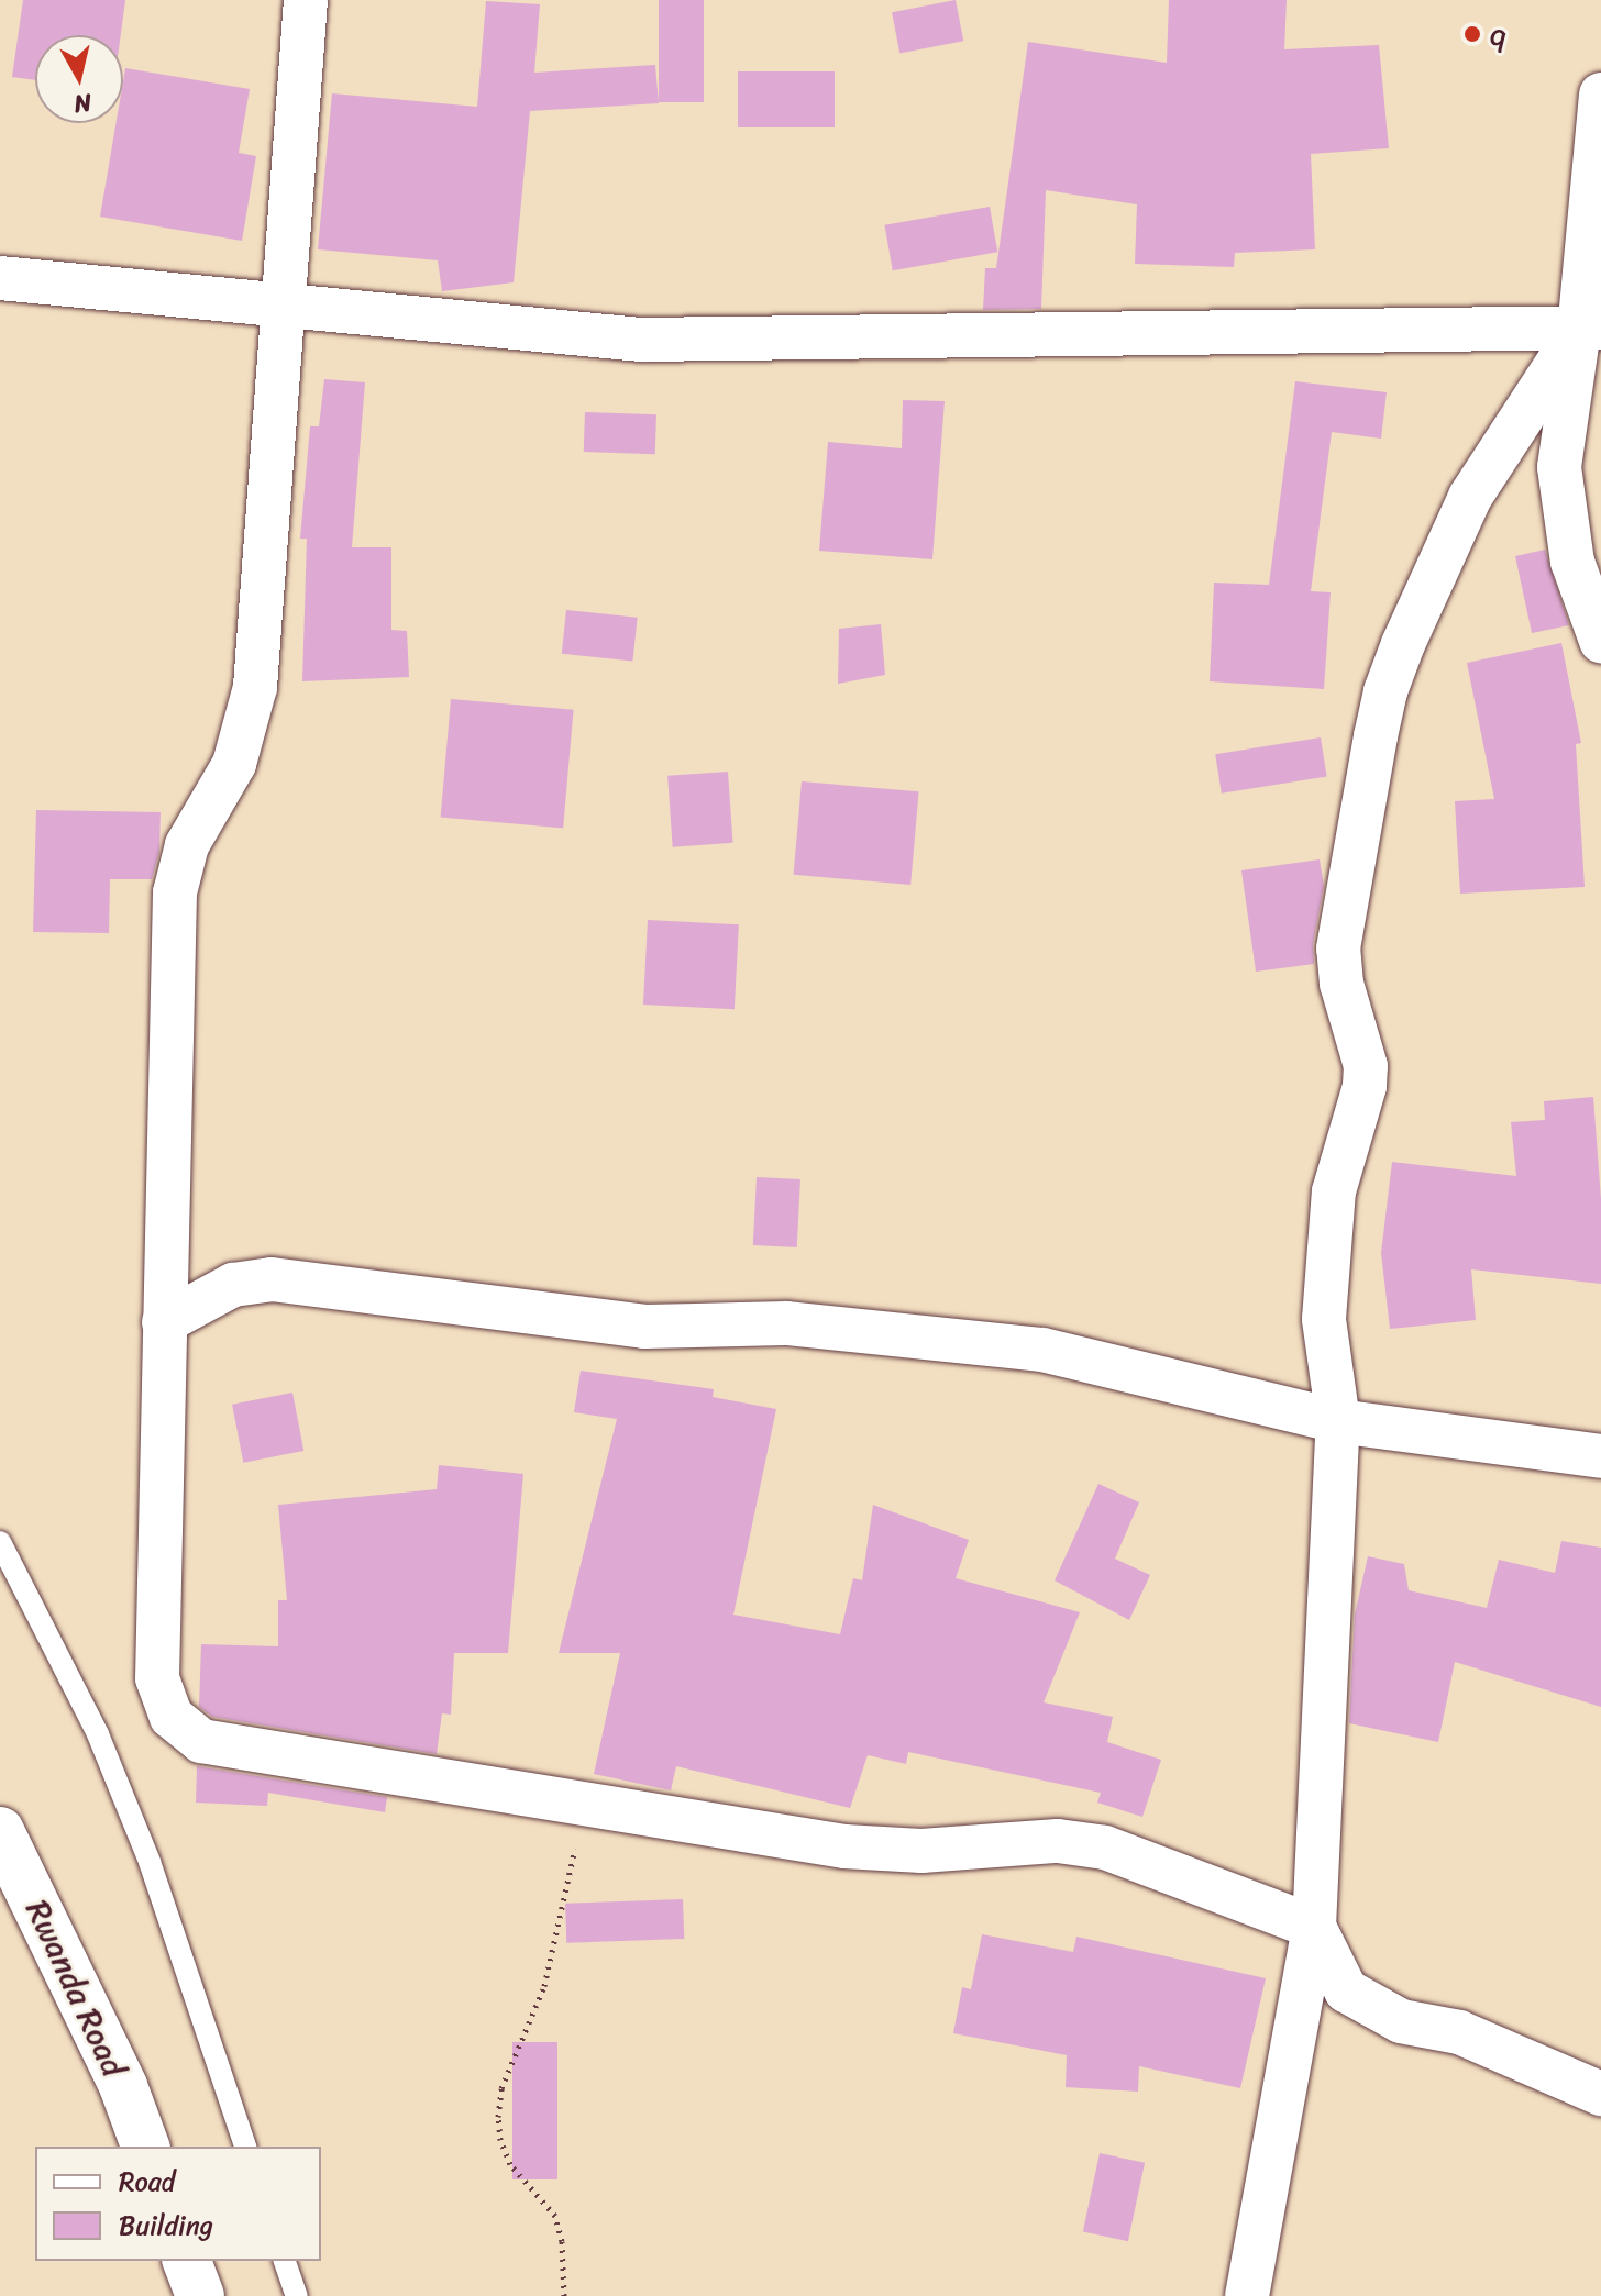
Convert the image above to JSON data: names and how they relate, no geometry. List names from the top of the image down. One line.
{"streets":{"highway":["Rwanda Road"]},"places":["q"],"legend":["Road","Building"],"north":"bottom"}
